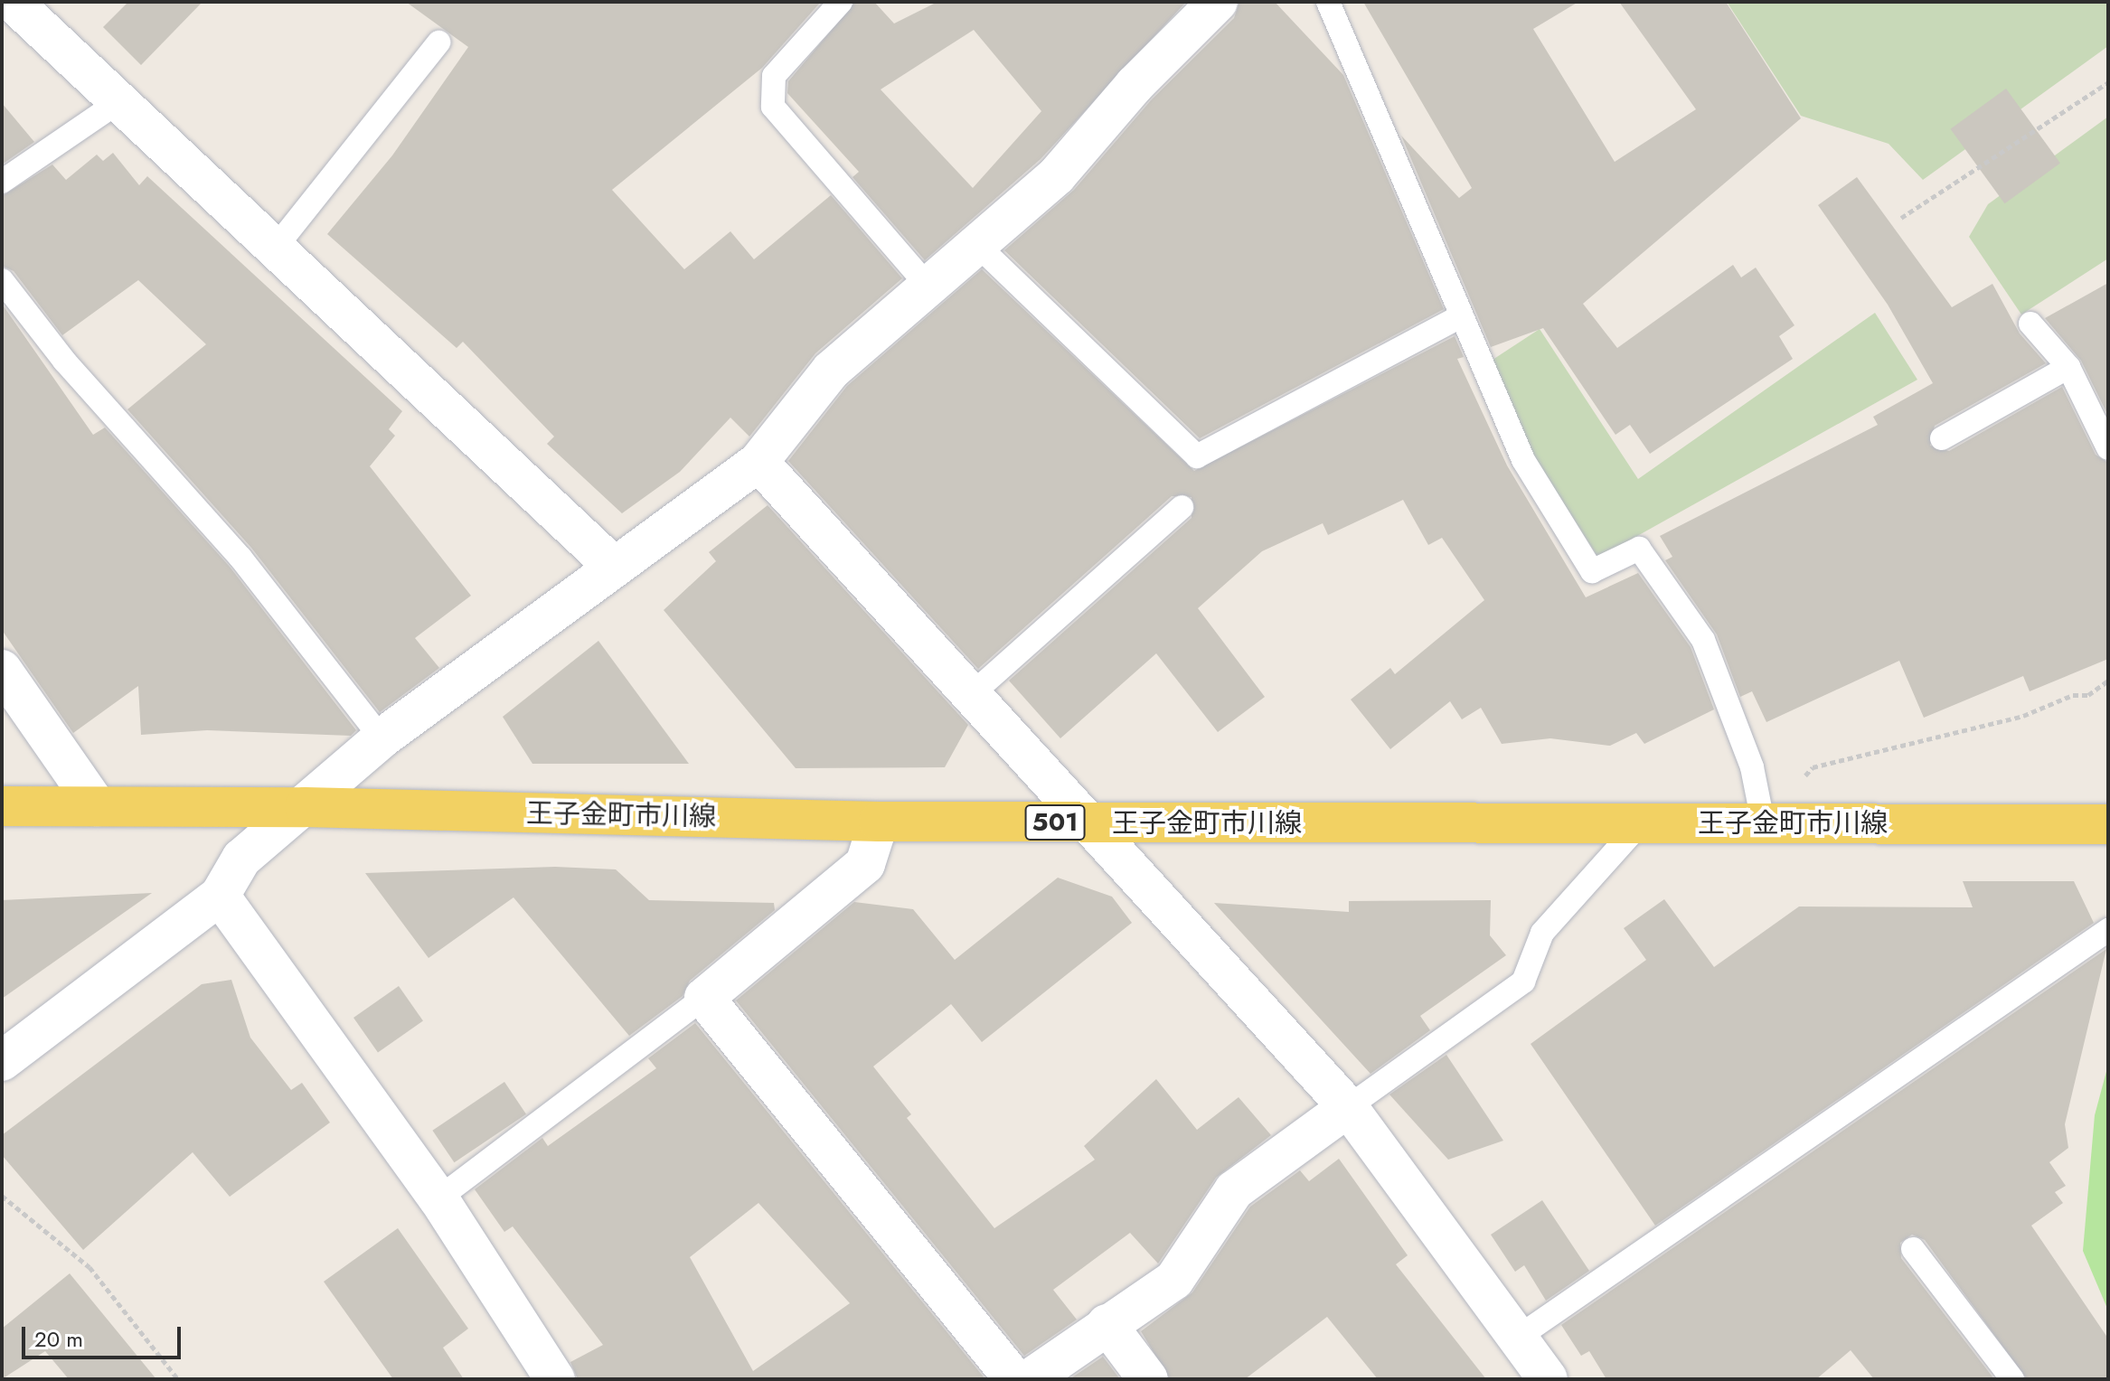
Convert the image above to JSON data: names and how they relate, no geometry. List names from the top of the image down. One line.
{"streets":{"main road":["王子金町市川線","501"]},"scale_bar":"20 m"}
